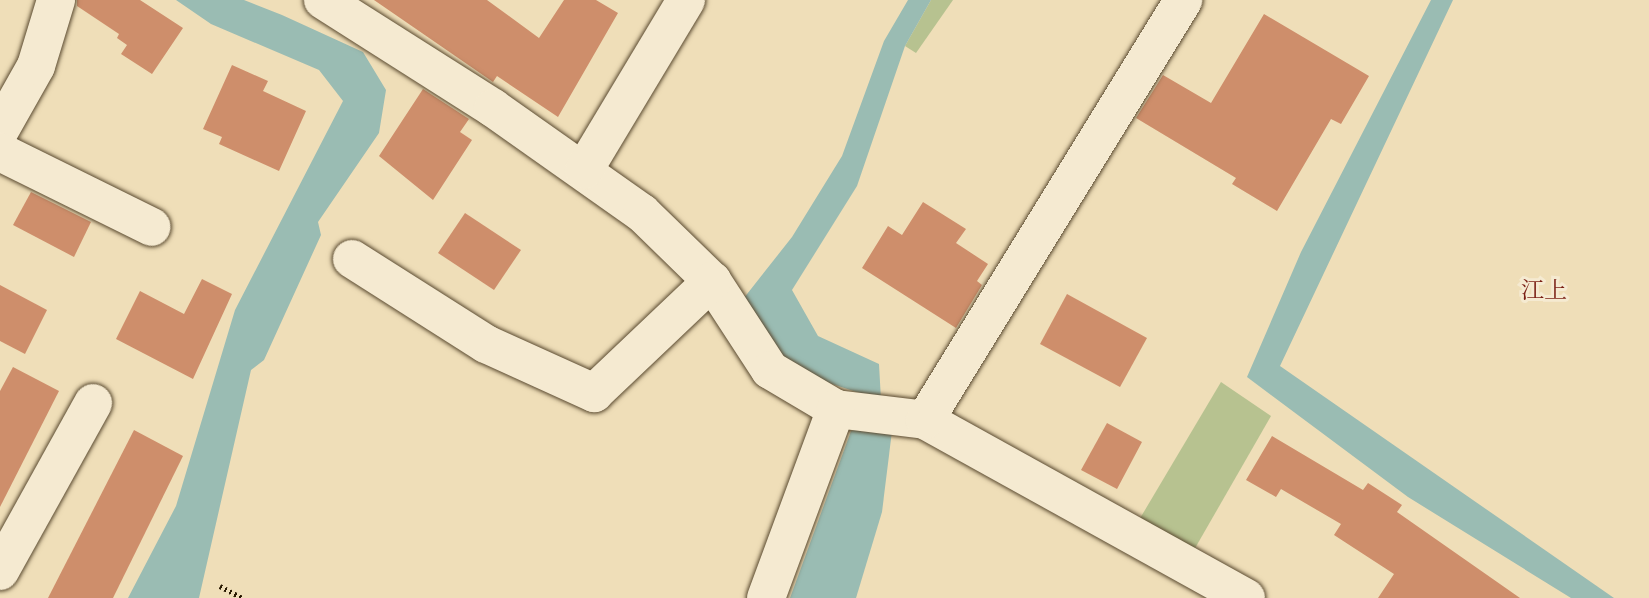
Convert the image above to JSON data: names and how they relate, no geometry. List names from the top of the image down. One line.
{"districts":["江上"]}
